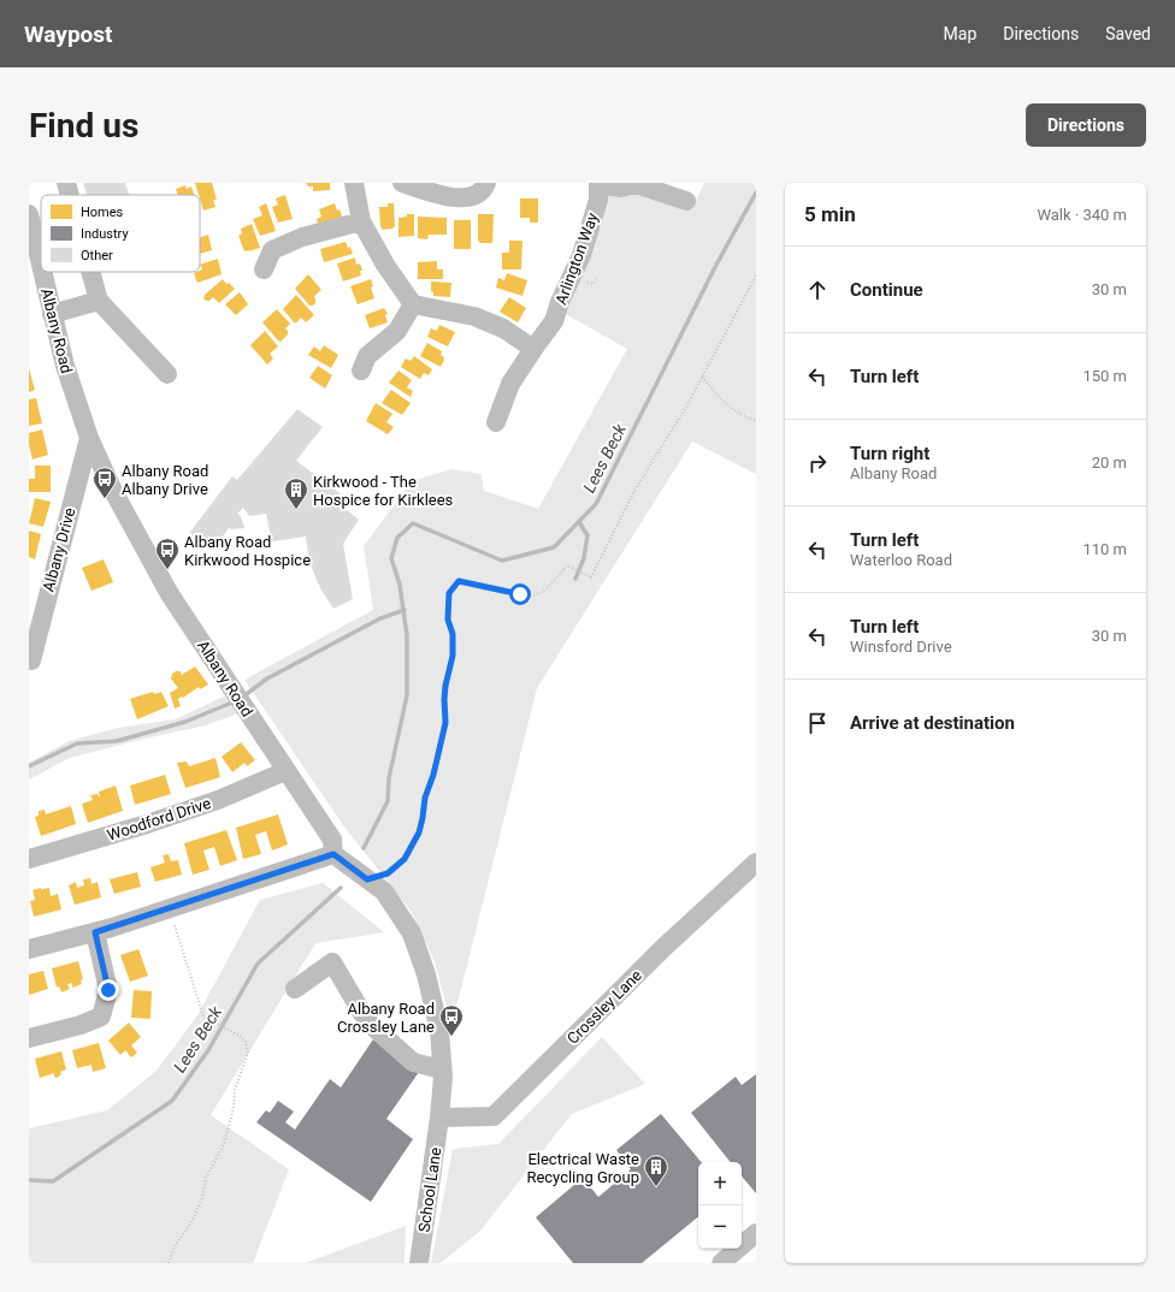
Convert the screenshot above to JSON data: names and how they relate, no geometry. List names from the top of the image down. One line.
{"streets":{"street":["Arlington Way","Albany Road","Albany Drive","Woodford Drive","Crossley Lane","School Lane"]},"crossings":[["Albany Road","Albany Drive"],["Albany Road","Woodford Drive"],["Crossley Lane","School Lane"]],"water":["Lees Beck"],"places":{"bus stop":["Albany Road Albany Drive","Albany Road Kirkwood Hospice","Albany Road Crossley Lane"],"building":["Kirkwood - The Hospice for Kirklees","Electrical Waste Recycling Group"]},"legend":["Homes","Industry","Other"],"page":{"header":"Waypost","nav":["Map","Directions","Saved"],"buttons":"Directions","title":"Find us","heading":["5 min","Walk · 340 m"],"list":[["Continue","30 m"],["Turn left","150 m"],["Turn right","Albany Road","20 m"],["Turn left","Waterloo Road","110 m"],["Turn left","Winsford Drive","30 m"],"Arrive at destination"],"map_buttons":["+","−"]}}
